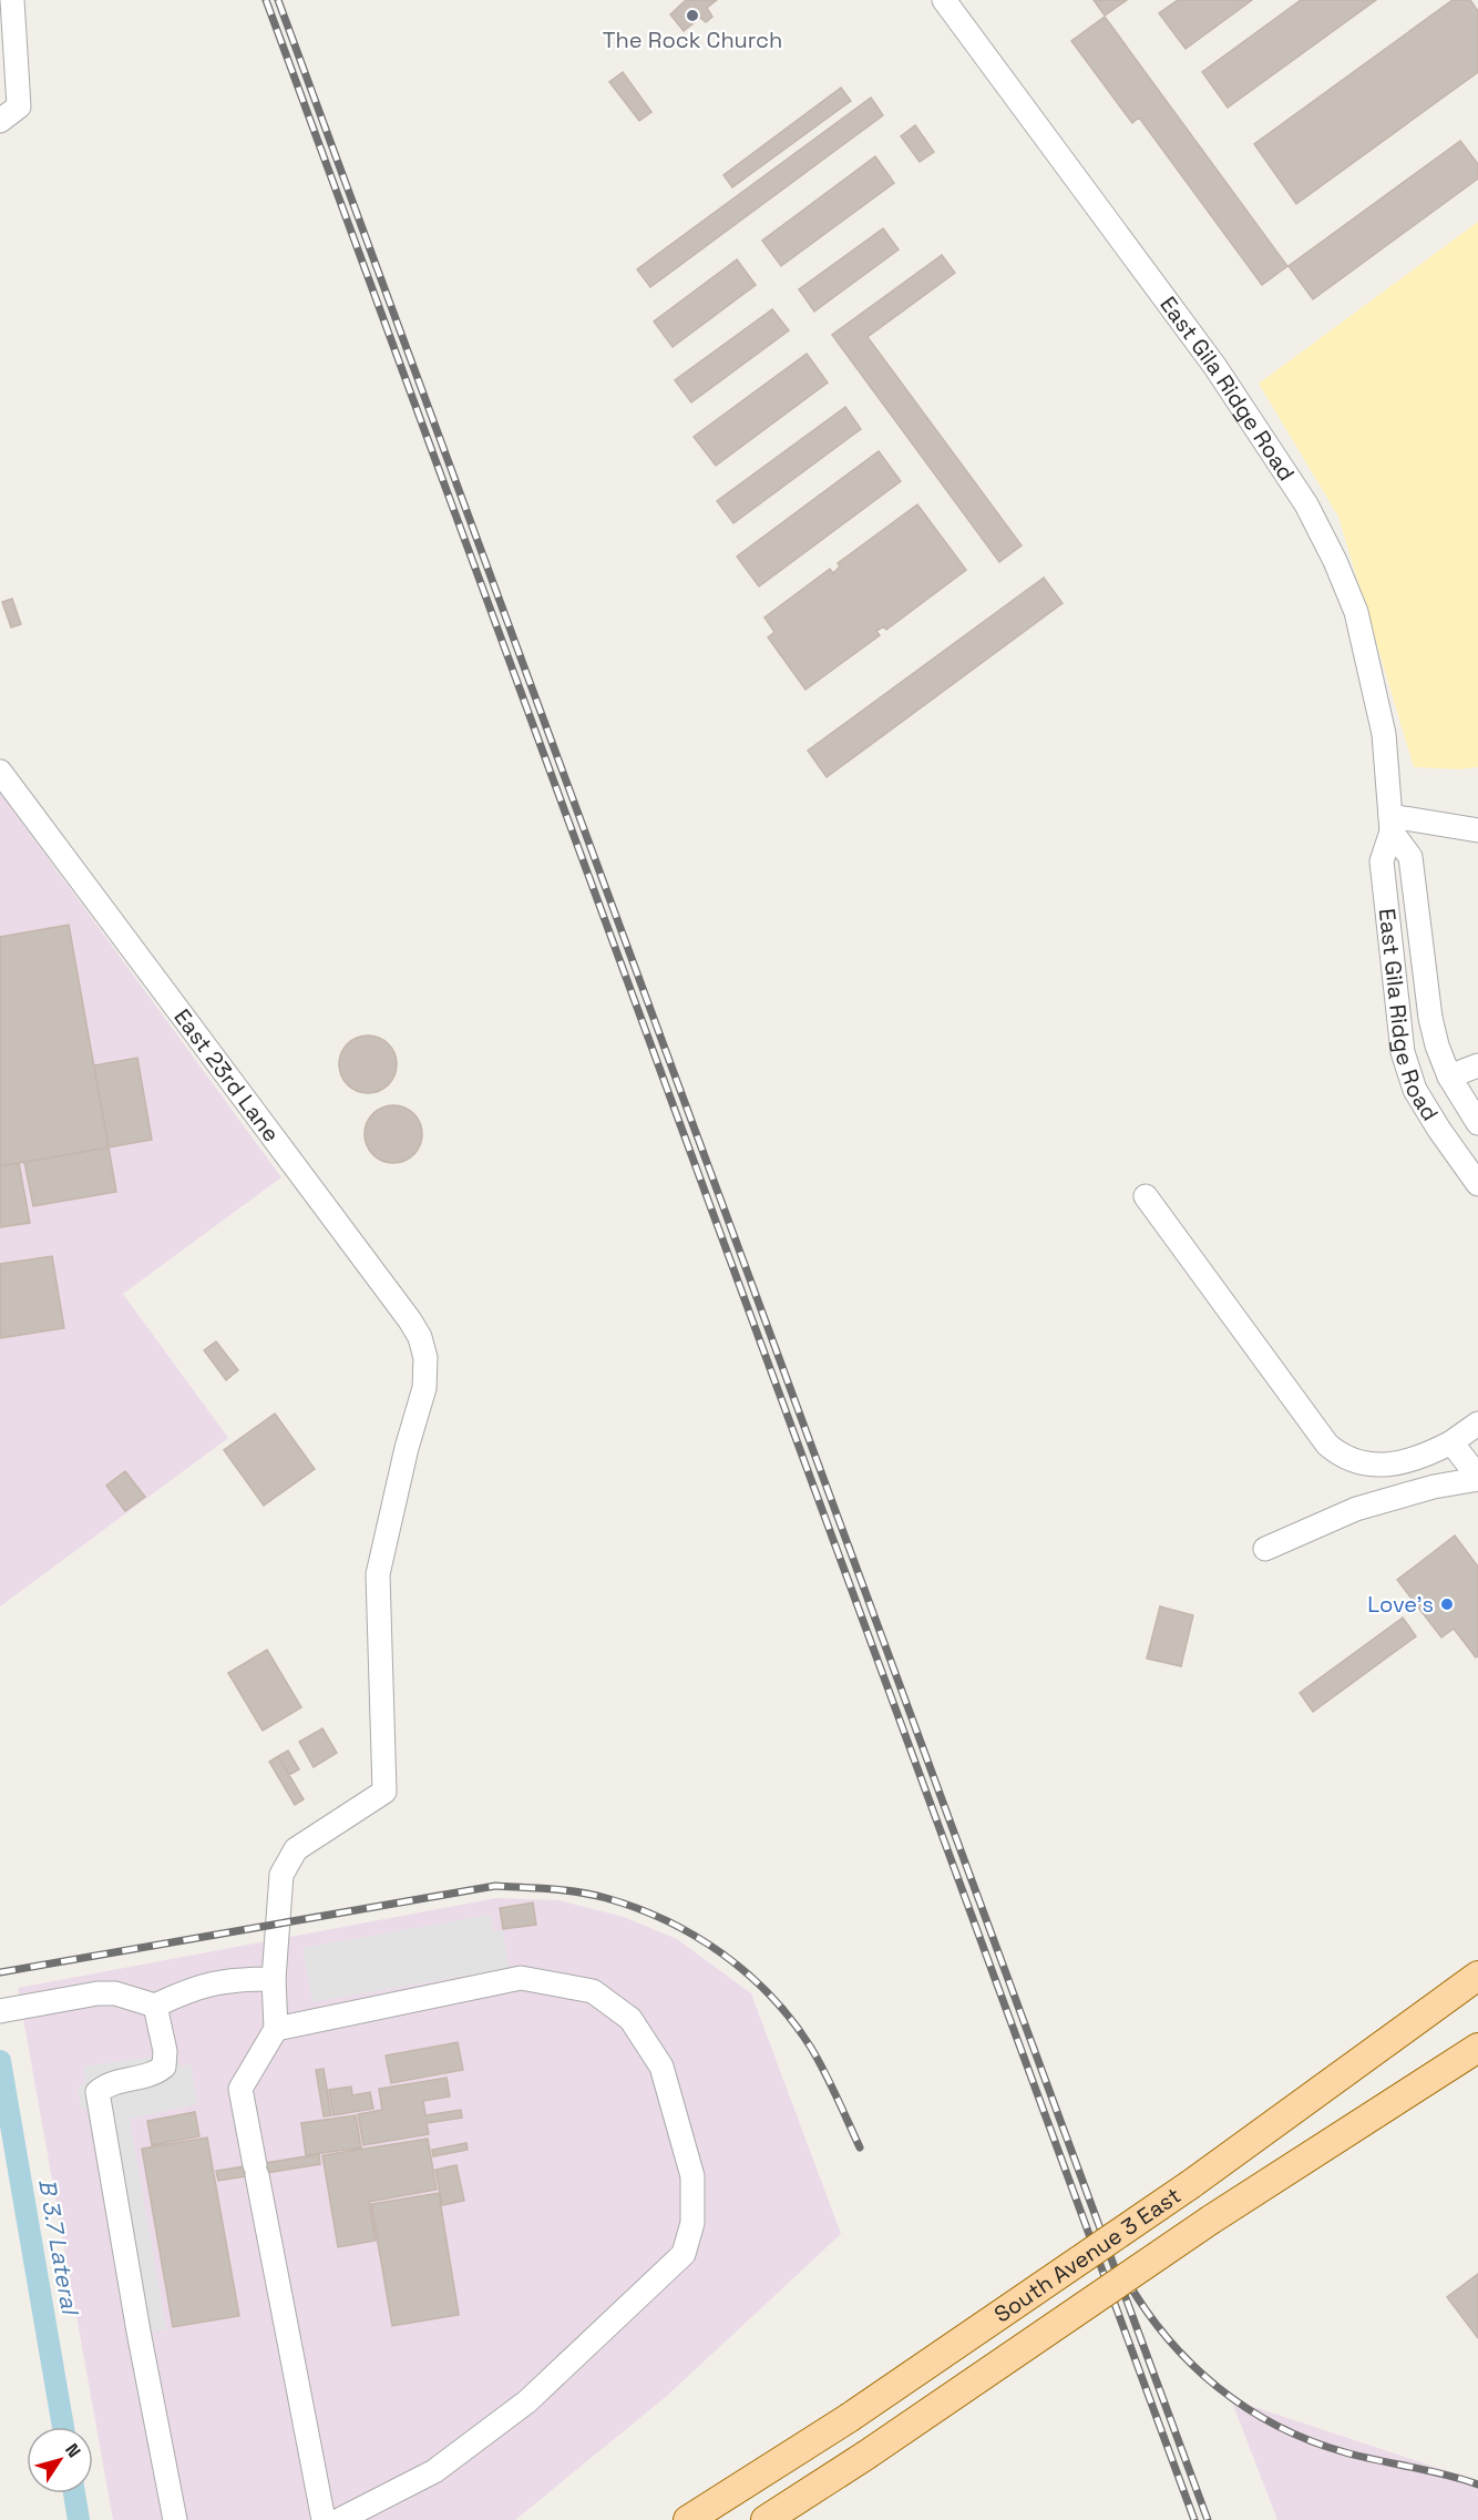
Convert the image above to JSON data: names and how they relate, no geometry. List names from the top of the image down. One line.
{"streets":{"main road":["South Avenue 3 East"],"street":["East Gila Ridge Road","East 23rd Lane"]},"water":["B 3.7 Lateral"],"places":["The Rock Church","Love's"],"north":"top right"}
